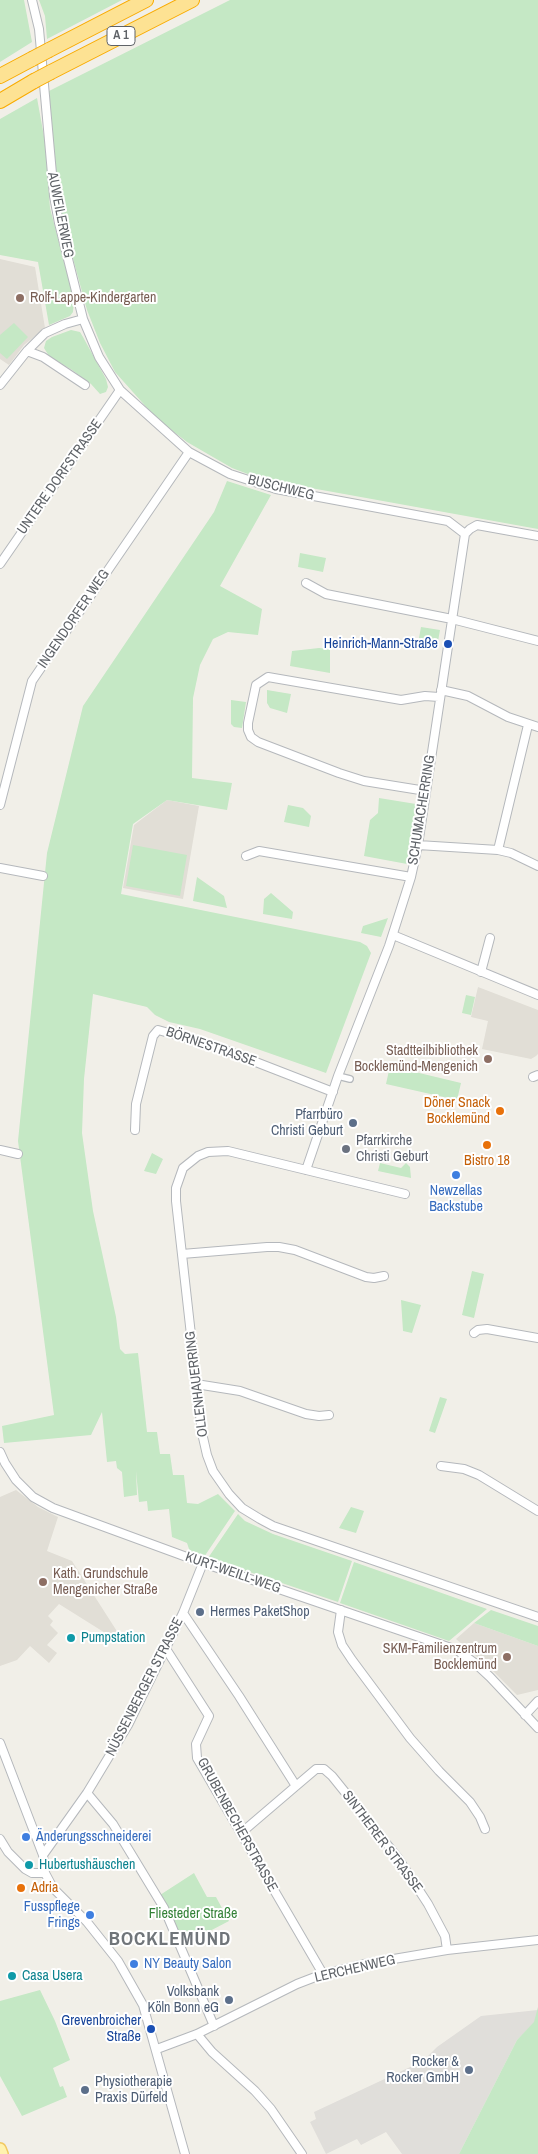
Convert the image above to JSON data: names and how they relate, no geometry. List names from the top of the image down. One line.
{"streets":{"highway":["A 1"],"street":["AUWEILERWEG","UNTERE DORFSTRASSE","BUSCHWEG","INGENDORFER WEG","SCHUMACHERRING","BÖRNESTRASSE","OLLENHAUERRING","KURT-WEILL-WEG","NÜSSENBERGER STRASSE","GRUBENBECHERSTRASSE","SINTHERER STRASSE","LERCHENWEG"]},"crossings":[["AUWEILERWEG","UNTERE DORFSTRASSE"],["AUWEILERWEG","BUSCHWEG"],["UNTERE DORFSTRASSE","BUSCHWEG"],["BUSCHWEG","INGENDORFER WEG"],["BUSCHWEG","SCHUMACHERRING"],["SCHUMACHERRING","BÖRNESTRASSE"],["SCHUMACHERRING","OLLENHAUERRING"],["KURT-WEILL-WEG","NÜSSENBERGER STRASSE"],["NÜSSENBERGER STRASSE","GRUBENBECHERSTRASSE"],["GRUBENBECHERSTRASSE","SINTHERER STRASSE"],["GRUBENBECHERSTRASSE","LERCHENWEG"],["SINTHERER STRASSE","LERCHENWEG"]],"districts":["BOCKLEMÜND"],"parks":["Fliesteder Straße"],"places":["Rolf-Lappe-Kindergarten","Heinrich-Mann-Straße","Stadtteilbibliothek Bocklemünd-Mengenich","Döner Snack Bocklemünd","Pfarrbüro Christi Geburt","Bistro 18","Pfarrkirche Christi Geburt","Newzellas Backstube","Kath. Grundschule Mengenicher Straße","Hermes PaketShop","Pumpstation","SKM-Familienzentrum Bocklemünd","Änderungsschneiderei","Hubertushäuschen","Adria","Fusspflege Frings","NY Beauty Salon","Casa Usera","Volksbank Köln Bonn eG","Grevenbroicher Straße","Rocker & Rocker GmbH","Physiotherapie Praxis Dürfeld"]}
